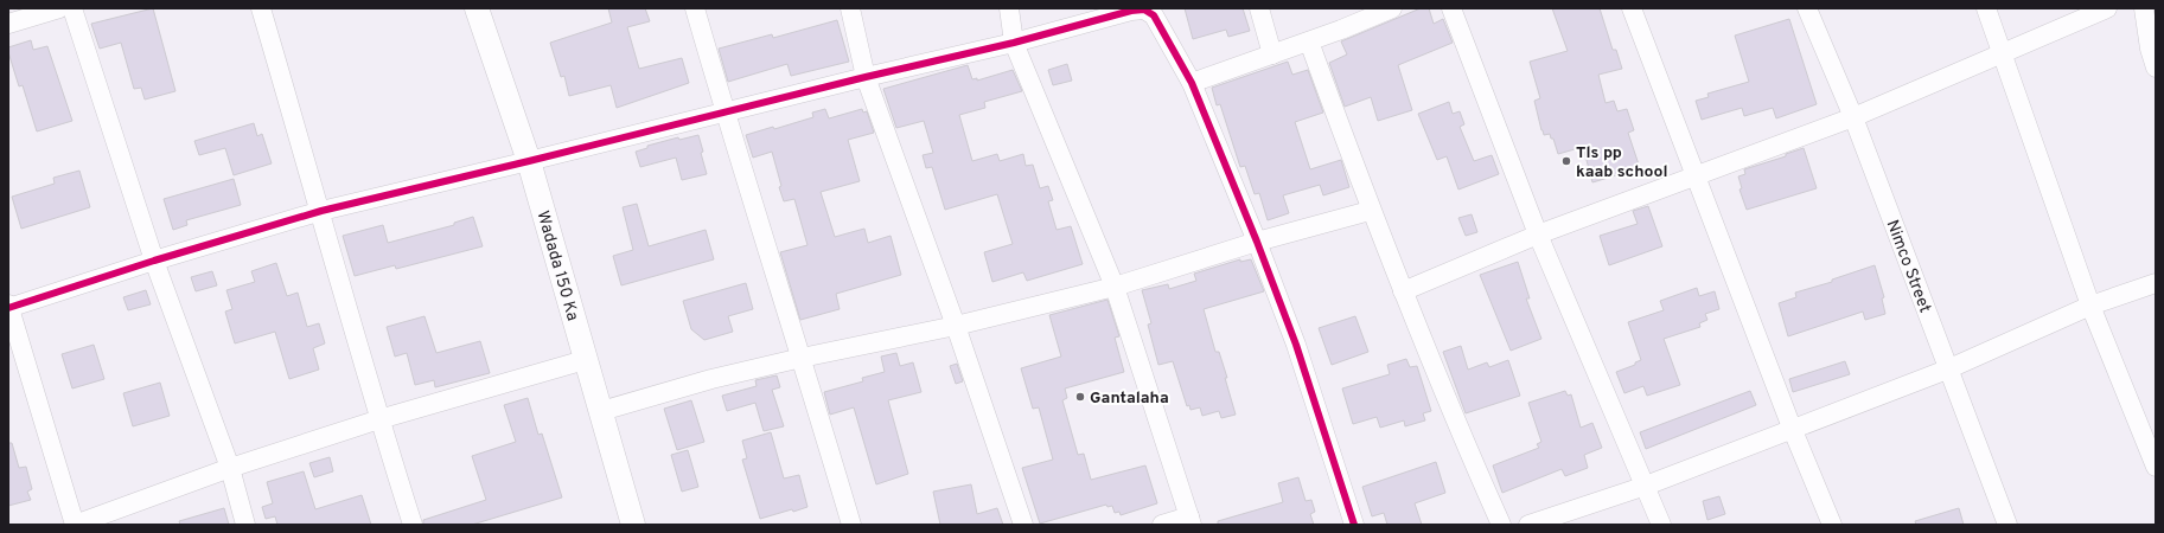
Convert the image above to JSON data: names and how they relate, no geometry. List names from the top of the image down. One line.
{"streets":{"street":["Wadada 150 Ka","Nimco Street"]},"places":["Tls pp kaab school","Gantalaha"]}
